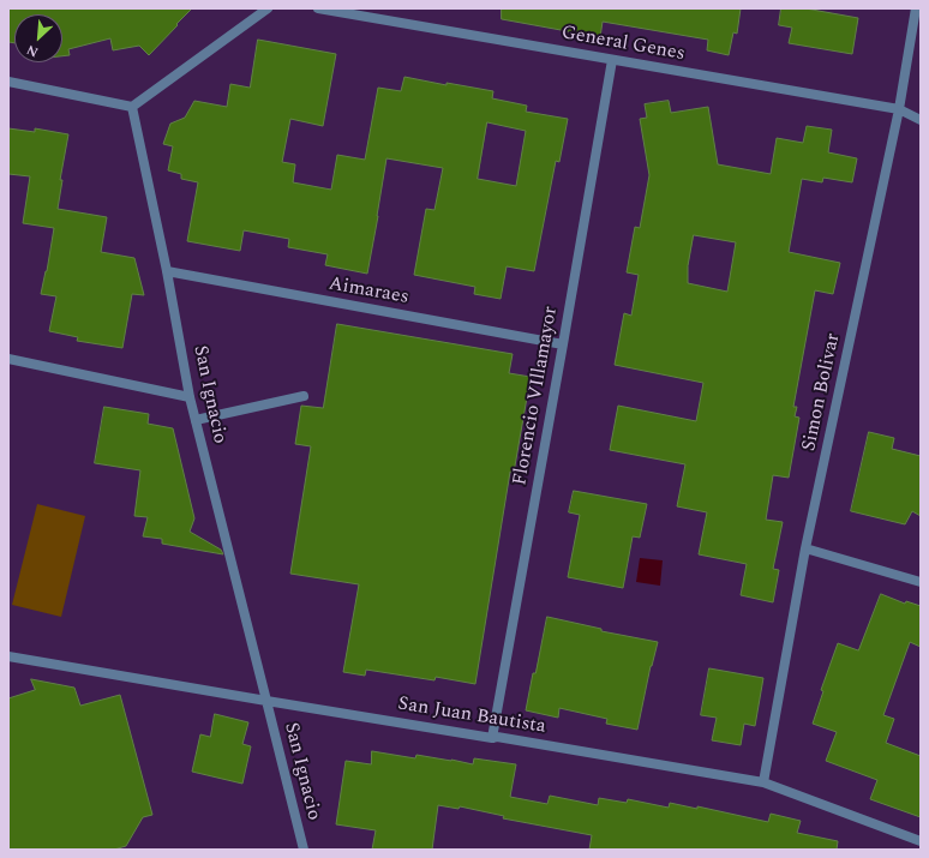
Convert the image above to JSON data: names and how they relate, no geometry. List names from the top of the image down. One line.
{"streets":{"street":["General Genes","Aimaraes","Simon Bolivar","San Ignacio","Florencio VIllamayor","San Juan Bautista"]},"crossings":[["General Genes","Simon Bolivar"],["General Genes","Florencio VIllamayor"],["Aimaraes","San Ignacio"],["Aimaraes","Florencio VIllamayor"],["Simon Bolivar","San Juan Bautista"],["San Ignacio","San Juan Bautista"],["Florencio VIllamayor","San Juan Bautista"]],"north":"bottom left"}
